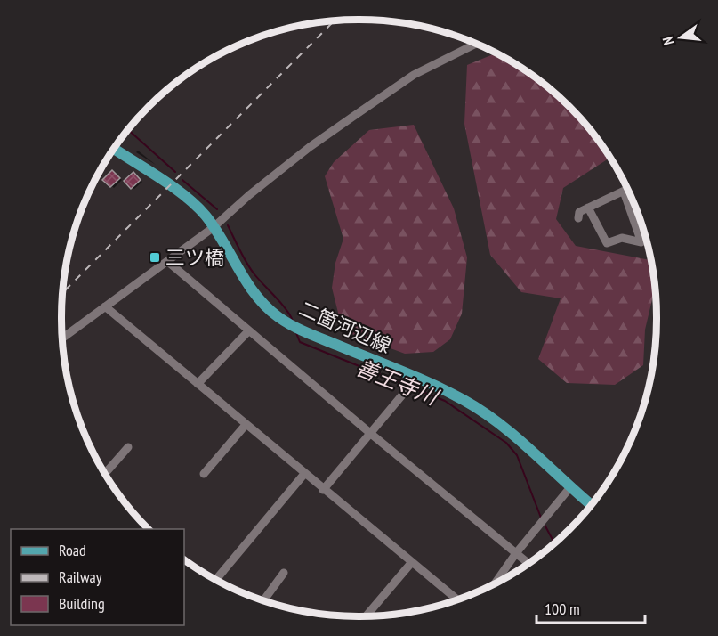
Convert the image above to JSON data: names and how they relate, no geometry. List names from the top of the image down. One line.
{"streets":{"main road":["二箇河辺線"]},"water":["善王寺川"],"places":{"transit":["三ツ橋"]},"legend":["Road","Railway","Building"],"scale_bar":"100 m","north":"left"}
